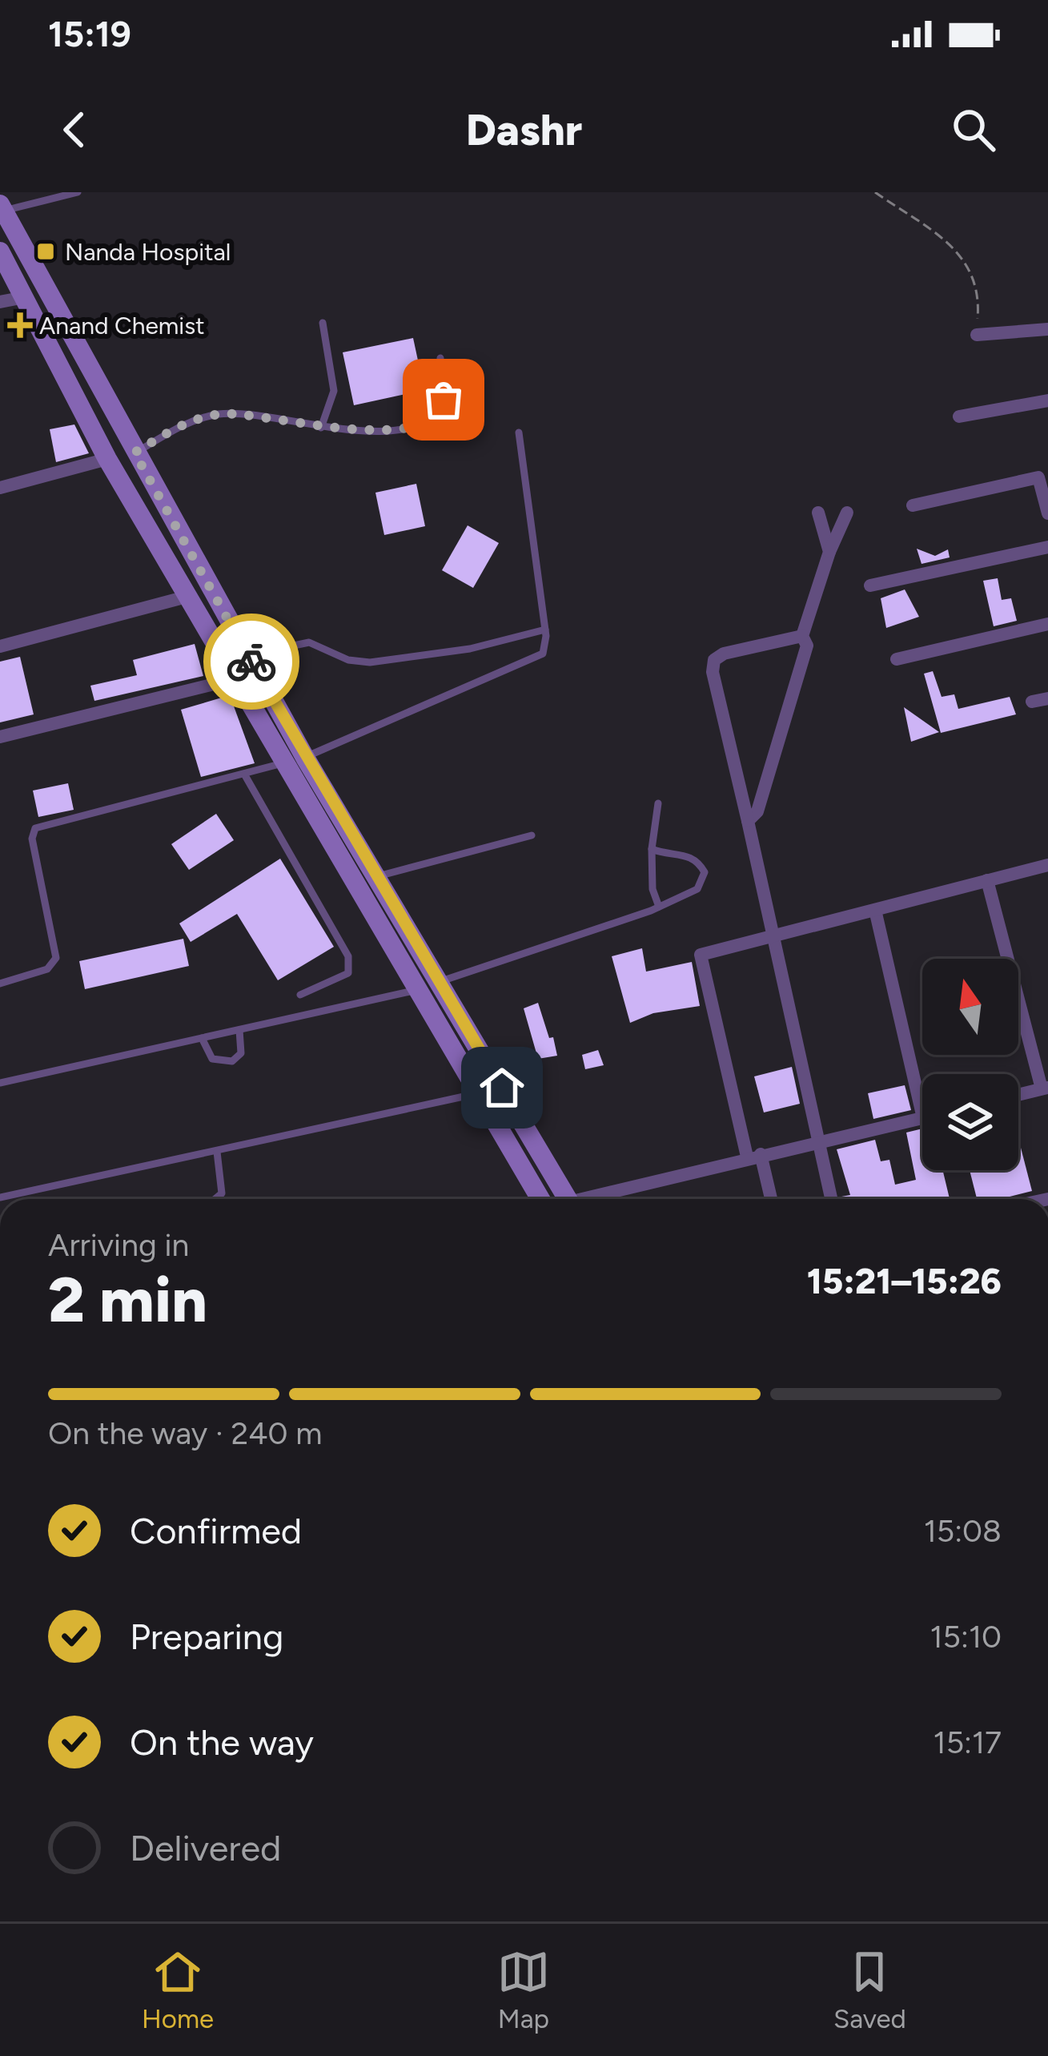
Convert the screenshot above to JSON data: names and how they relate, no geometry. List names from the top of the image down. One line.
{"places":{"transit":["Nanda Hospital"],"health":["Anand Chemist"]},"north":"top","page":{"status":"15:19","header":"Dashr","heading":["2 min","Arriving in","15:21–15:26"],"bar":"On the way · 240 m","list":[["Confirmed","15:08"],["Preparing","15:10"],["On the way","15:17"],"Delivered"],"tabs":["Home","Map","Saved"]}}
